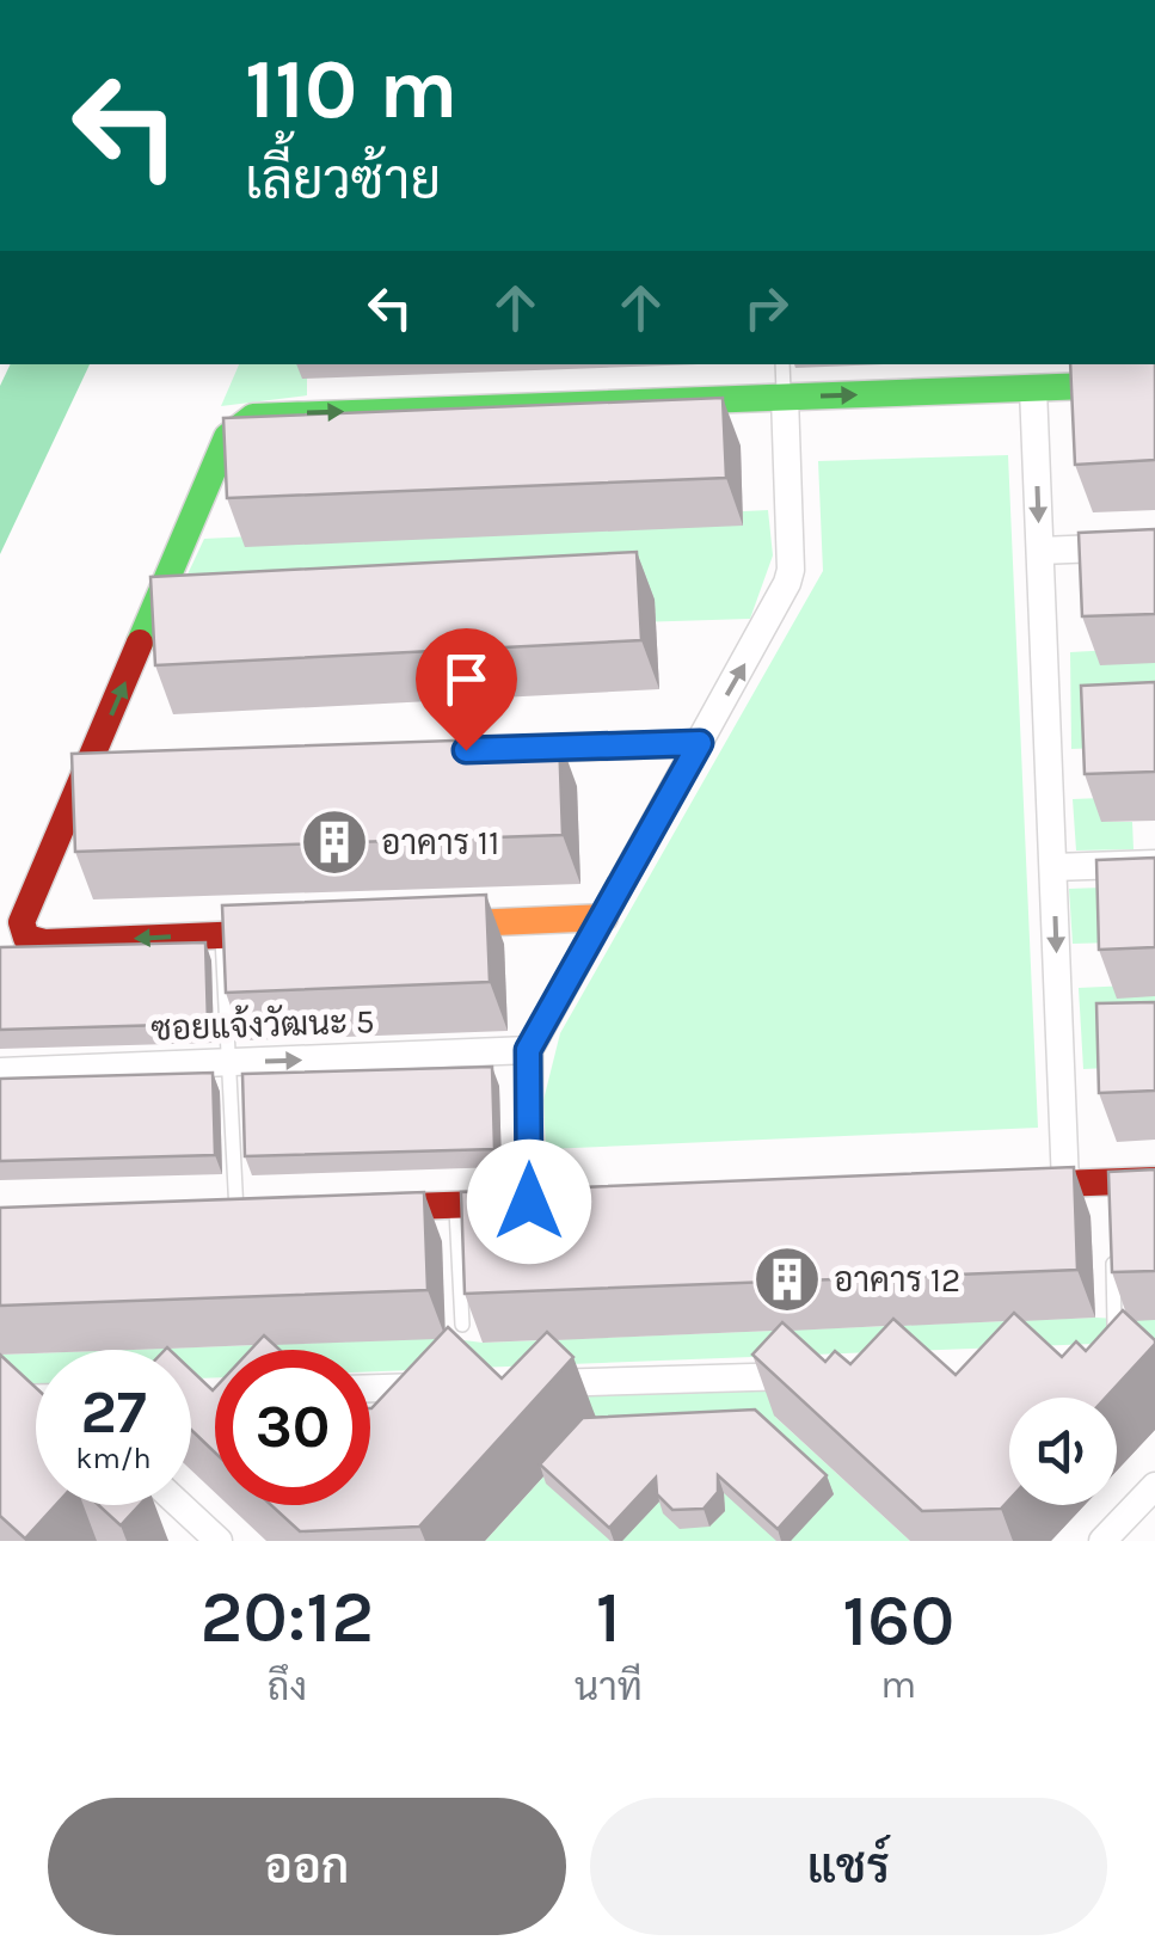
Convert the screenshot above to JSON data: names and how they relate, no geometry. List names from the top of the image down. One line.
{"streets":{"street":["ซอยแจ้งวัฒนะ 5"]},"places":{"building":["อาคาร 11","อาคาร 12"]},"page":{"turn":["110 m","เลี้ยวซ้าย"],"speed":"27 km/h","limit":"30","eta":["20:12","ถึง","1","นาที","160","m"],"buttons":["ออก","แชร์"]}}
